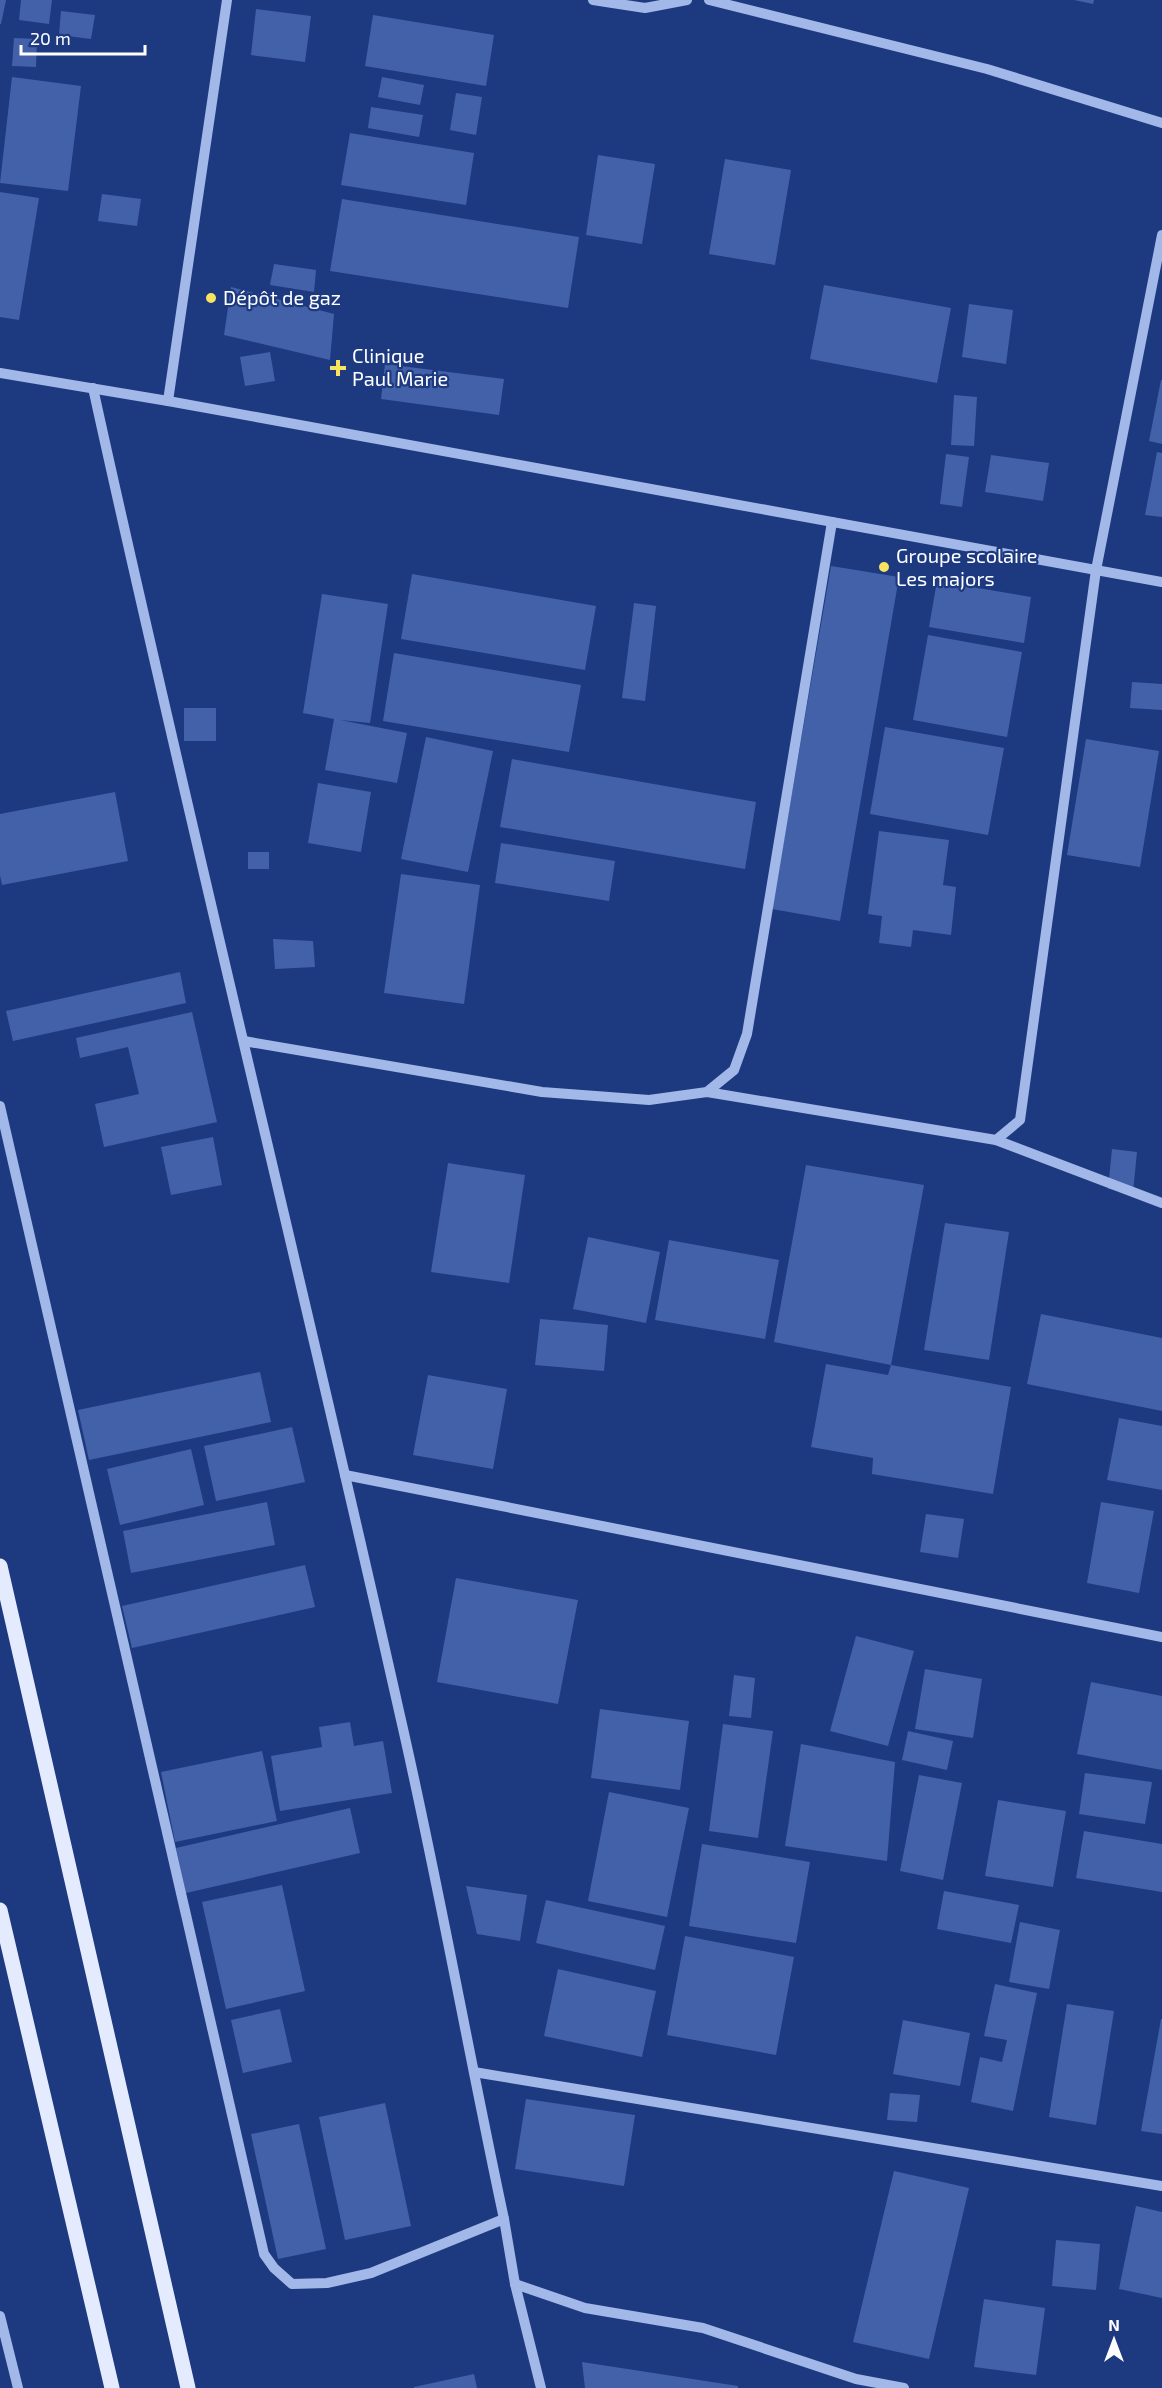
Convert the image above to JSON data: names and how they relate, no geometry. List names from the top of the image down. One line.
{"places":{"other":["Dépôt de gaz","Groupe scolaire Les majors"],"health":["Clinique Paul Marie"]},"scale_bar":"20 m","north":"top"}
